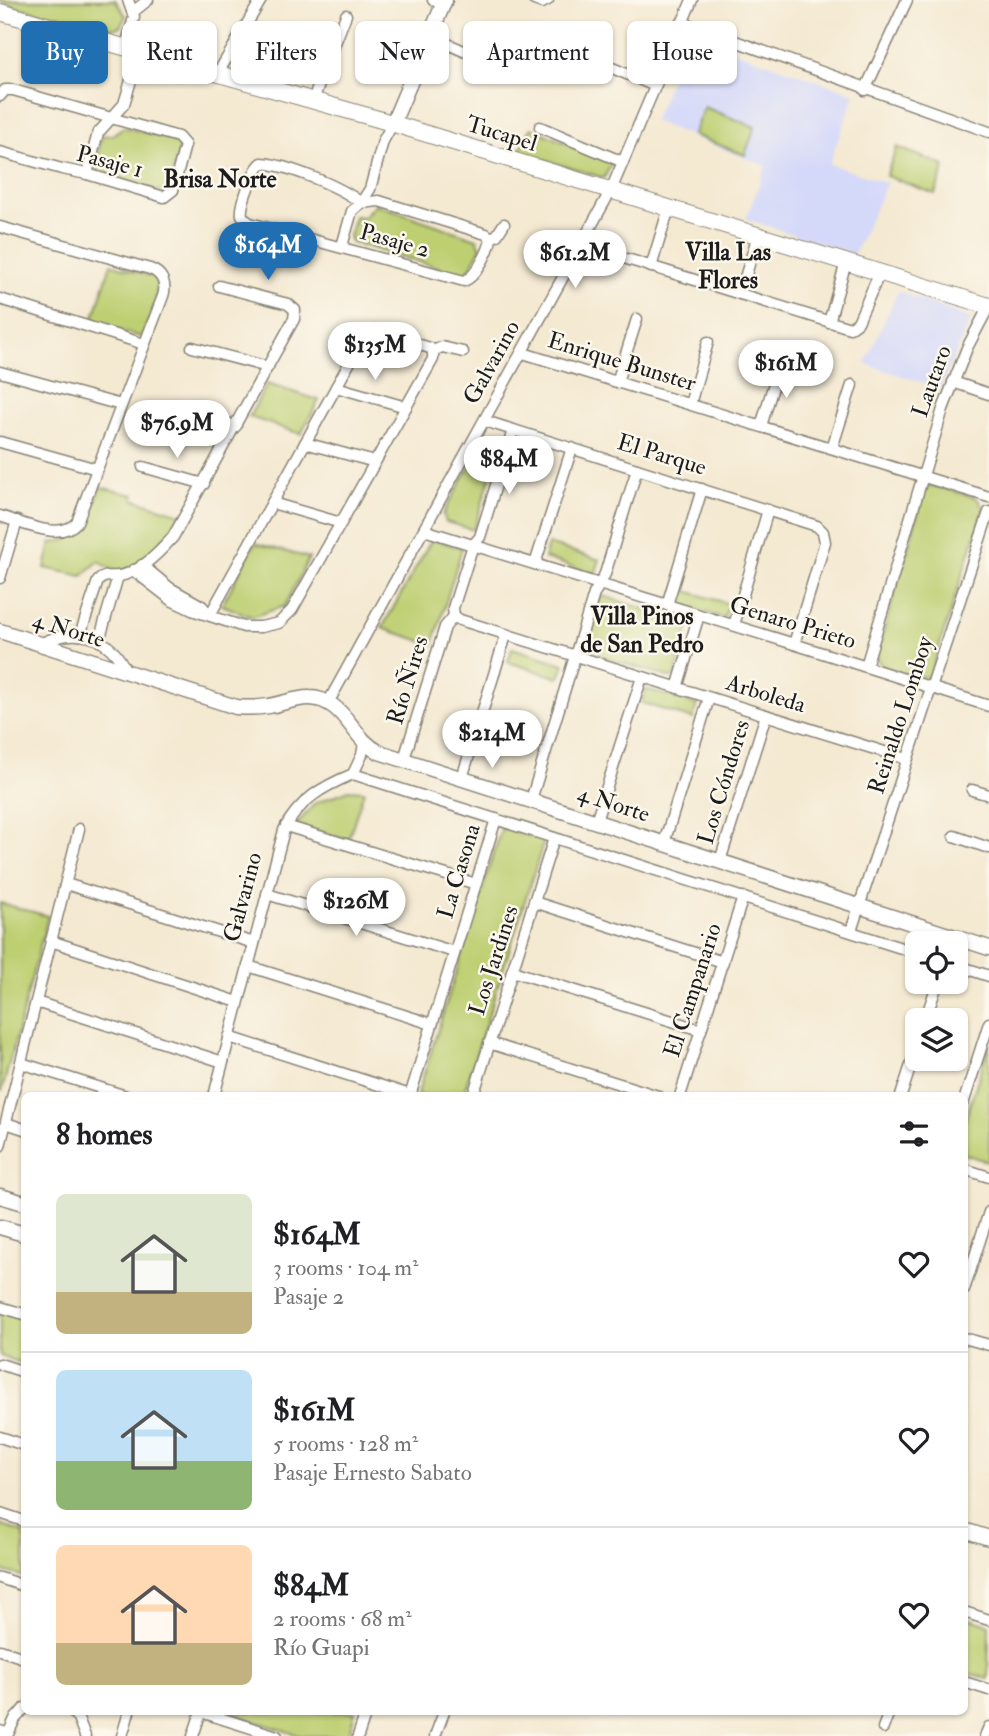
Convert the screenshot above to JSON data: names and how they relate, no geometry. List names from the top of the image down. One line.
{"streets":{"main road":["Tucapel"],"street":["Pasaje 1","Pasaje 2","Enrique Bunster","Galvarino","Lautaro","El Parque","Genaro Prieto","4 Norte","Río Ñires","Arboleda","Reinaldo Lomboy","Los Cóndores","La Casona","Los Jardines","El Campanario"]},"crossings":[["Tucapel","Galvarino"],["Tucapel","Lautaro"],["Enrique Bunster","Galvarino"],["Enrique Bunster","Lautaro"],["Galvarino","El Parque"],["Galvarino","Genaro Prieto"],["Galvarino","4 Norte"],["Lautaro","Genaro Prieto"],["El Parque","Genaro Prieto"],["El Parque","Río Ñires"],["Genaro Prieto","Río Ñires"],["Genaro Prieto","Reinaldo Lomboy"],["4 Norte","Río Ñires"],["4 Norte","Reinaldo Lomboy"],["4 Norte","Los Cóndores"],["Río Ñires","Arboleda"],["Arboleda","Reinaldo Lomboy"],["Arboleda","Los Cóndores"]],"districts":["Brisa Norte","Villa Las Flores","Villa Pinos de San Pedro"],"page":{"chip":["Buy","Rent","Filters","New","Apartment","House"],"price":["$164M","$61.2M","$135M","$161M","$76.9M","$84M","$214M","$126M"],"heading":"8 homes","list":[{"name":"$164M","note":"3 rooms · 104 m² · Pasaje 2"},{"name":"$161M","note":"5 rooms · 128 m² · Pasaje Ernesto Sabato"},{"name":"$84M","note":"2 rooms · 68 m² · Río Guapi"}]}}
